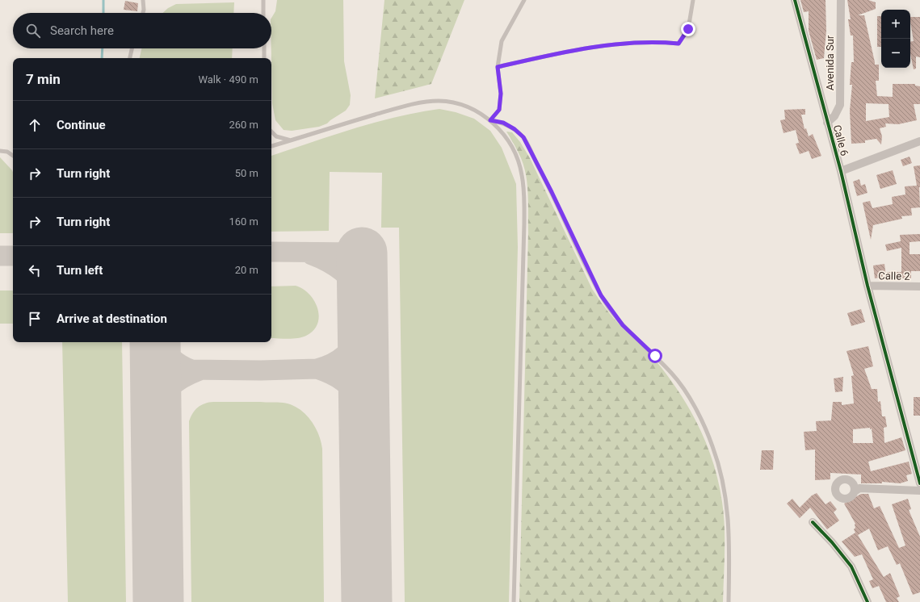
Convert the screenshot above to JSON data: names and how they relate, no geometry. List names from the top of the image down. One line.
{"streets":{"street":["Avenida Sur","Calle 6","Calle 2"]},"crossings":[["Avenida Sur","Calle 6"],["Calle 6","Calle 2"]],"page":{"map_buttons":["+","−"],"search":"Search here","heading":["7 min","Walk · 490 m"],"list":[["Continue","260 m"],["Turn right","50 m"],["Turn right","160 m"],["Turn left","20 m"],"Arrive at destination"]}}
